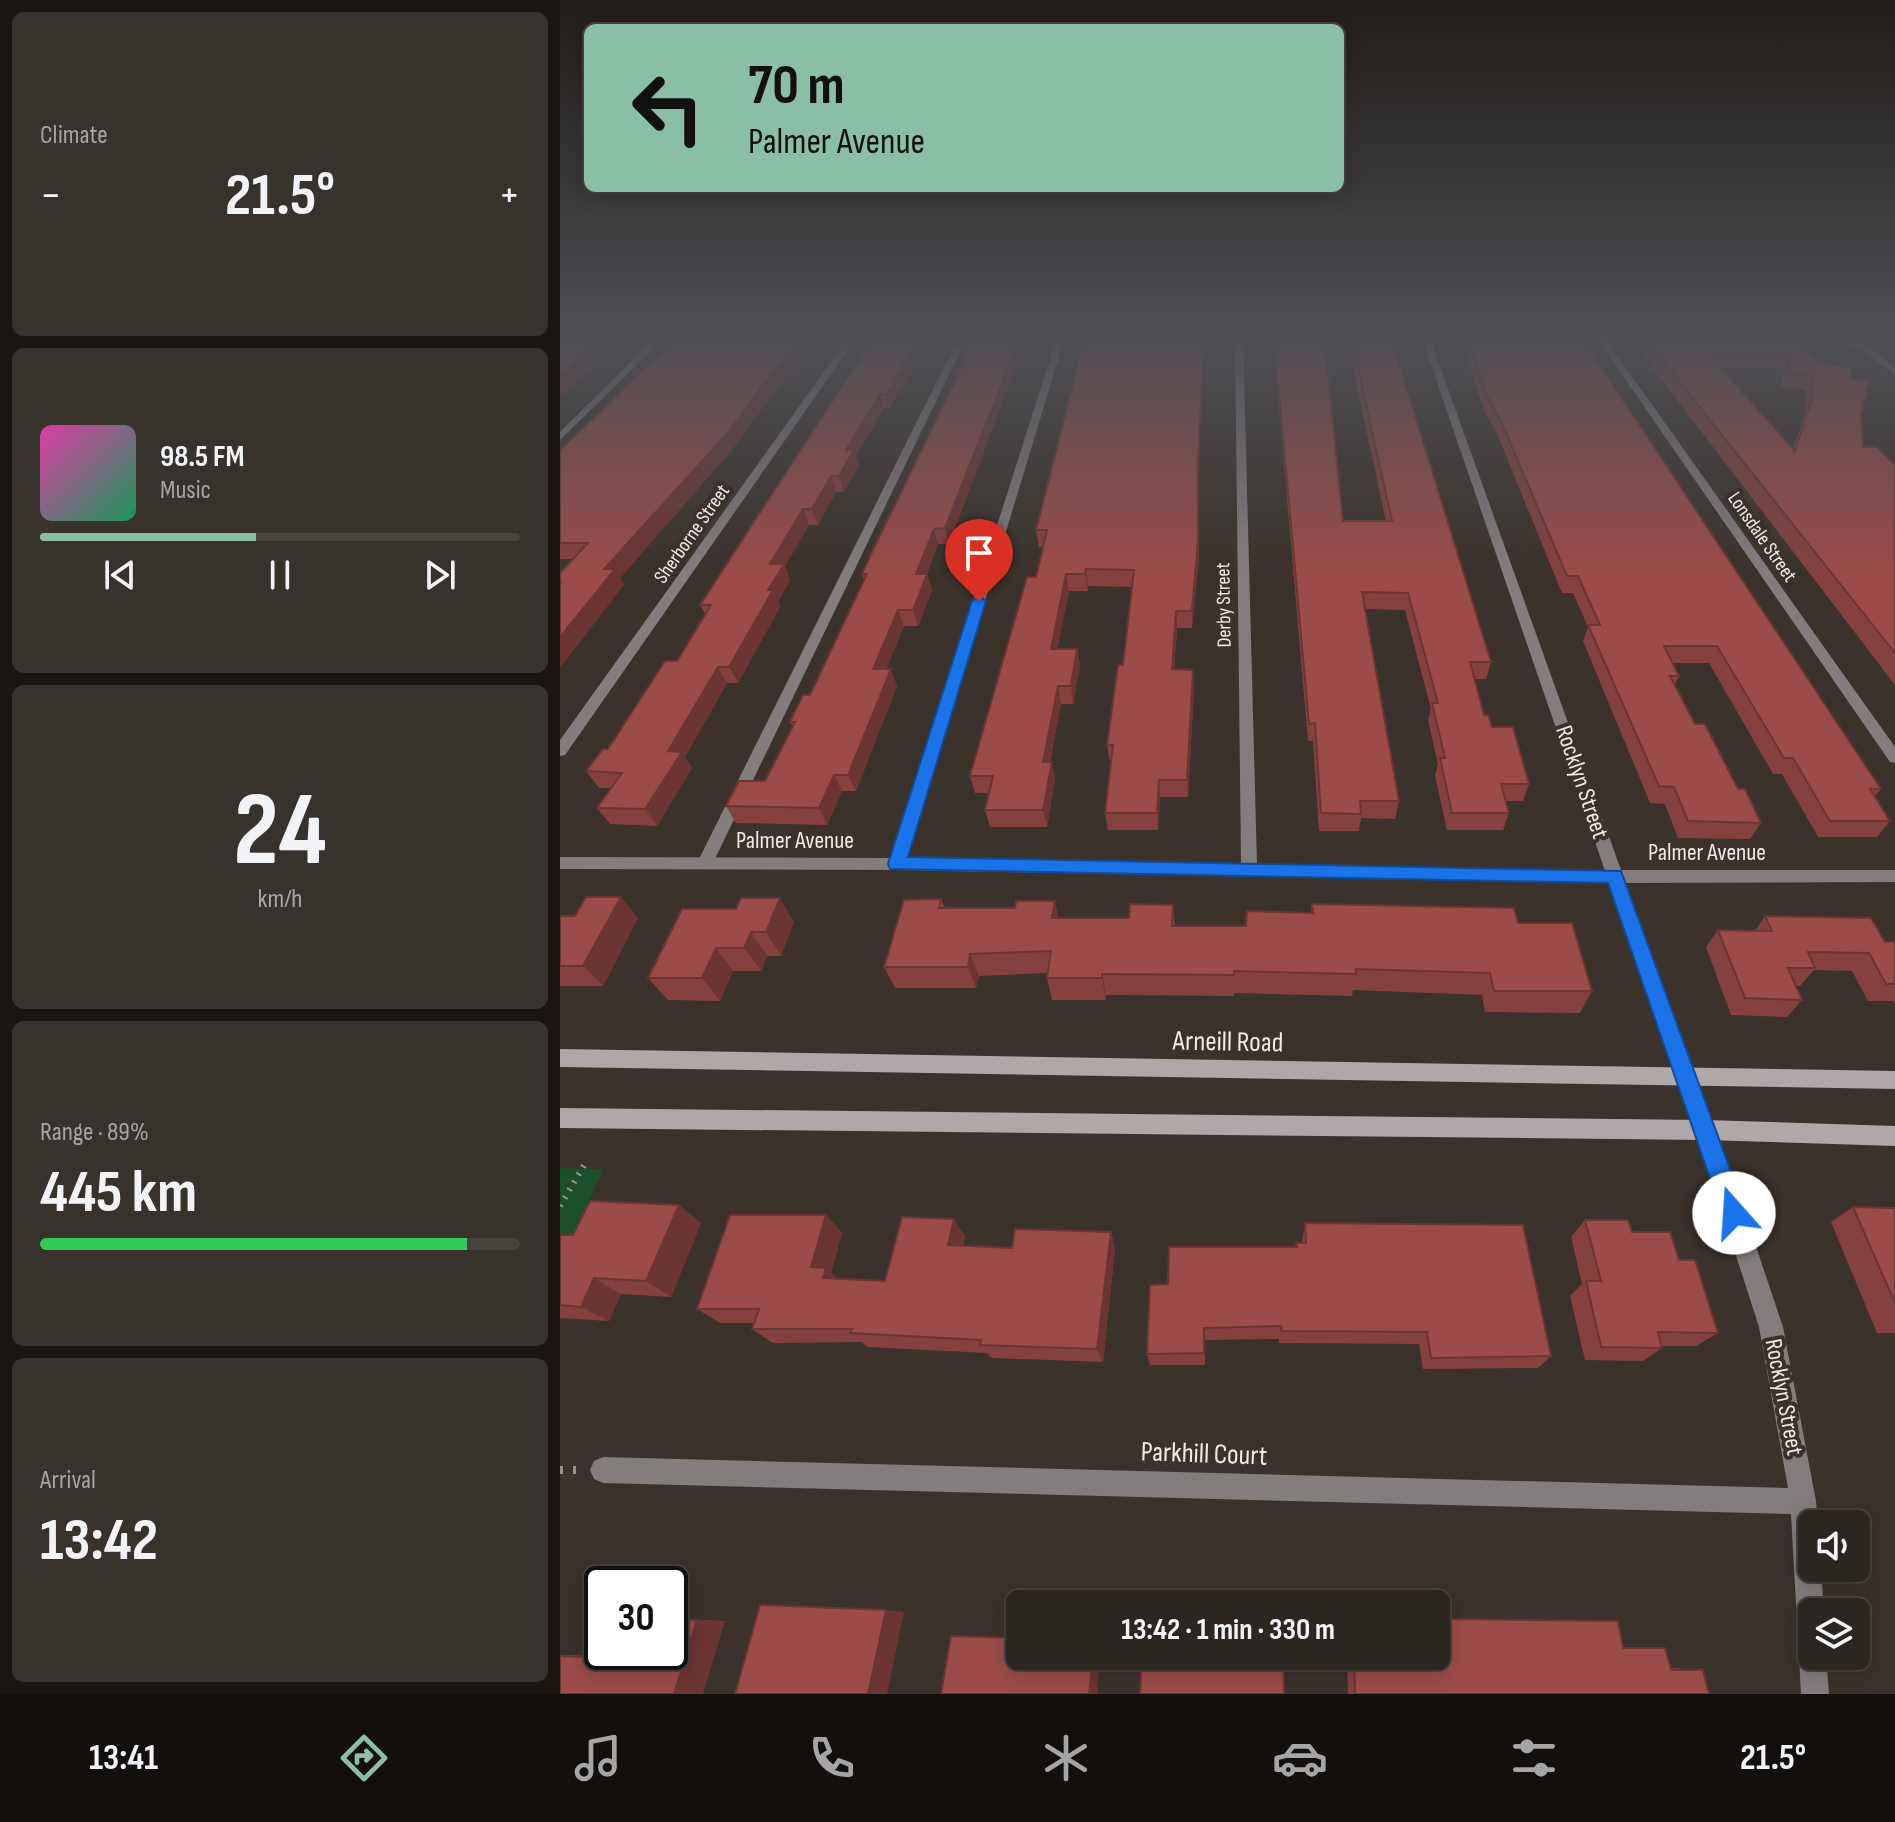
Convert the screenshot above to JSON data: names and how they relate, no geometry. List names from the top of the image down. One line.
{"streets":{"main road":["Arneill Road"],"street":["Sherborne Street","Lonsdale Street","Derby Street","Rocklyn Street","Palmer Avenue","Parkhill Court"]},"crossings":[["Derby Street","Palmer Avenue"],["Rocklyn Street","Palmer Avenue"],["Rocklyn Street","Arneill Road"],["Rocklyn Street","Parkhill Court"]],"page":{"tile":["Climate",["24","km/h"],["Range · 89%","445 km"],["Arrival","13:42"]],"turn":["70 m","Palmer Avenue"],"heat":["−","21.5°","+"],"song":["98.5 FM","Music"],"limit":"30","trip":"13:42 · 1 min · 330 m","tabs":["13:41","21.5°"]}}
